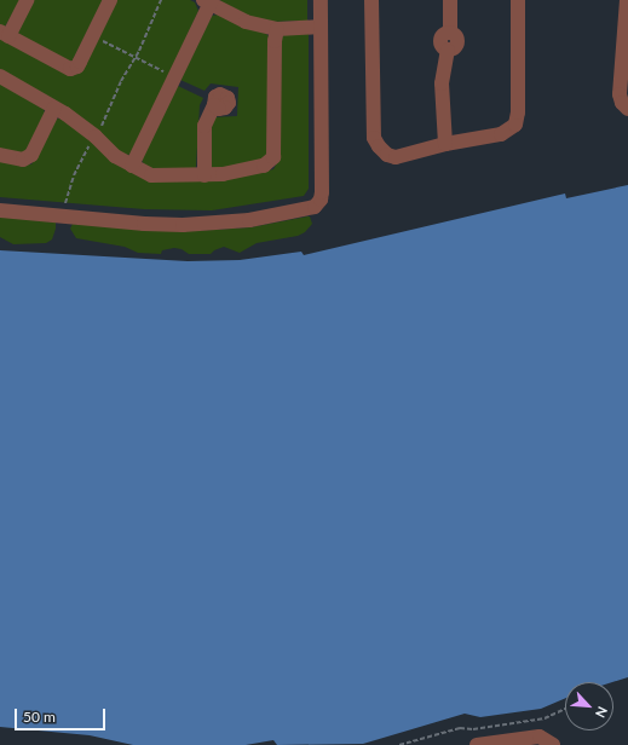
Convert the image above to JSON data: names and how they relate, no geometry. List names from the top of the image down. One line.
{"scale_bar":"50 m","north":"bottom right"}
